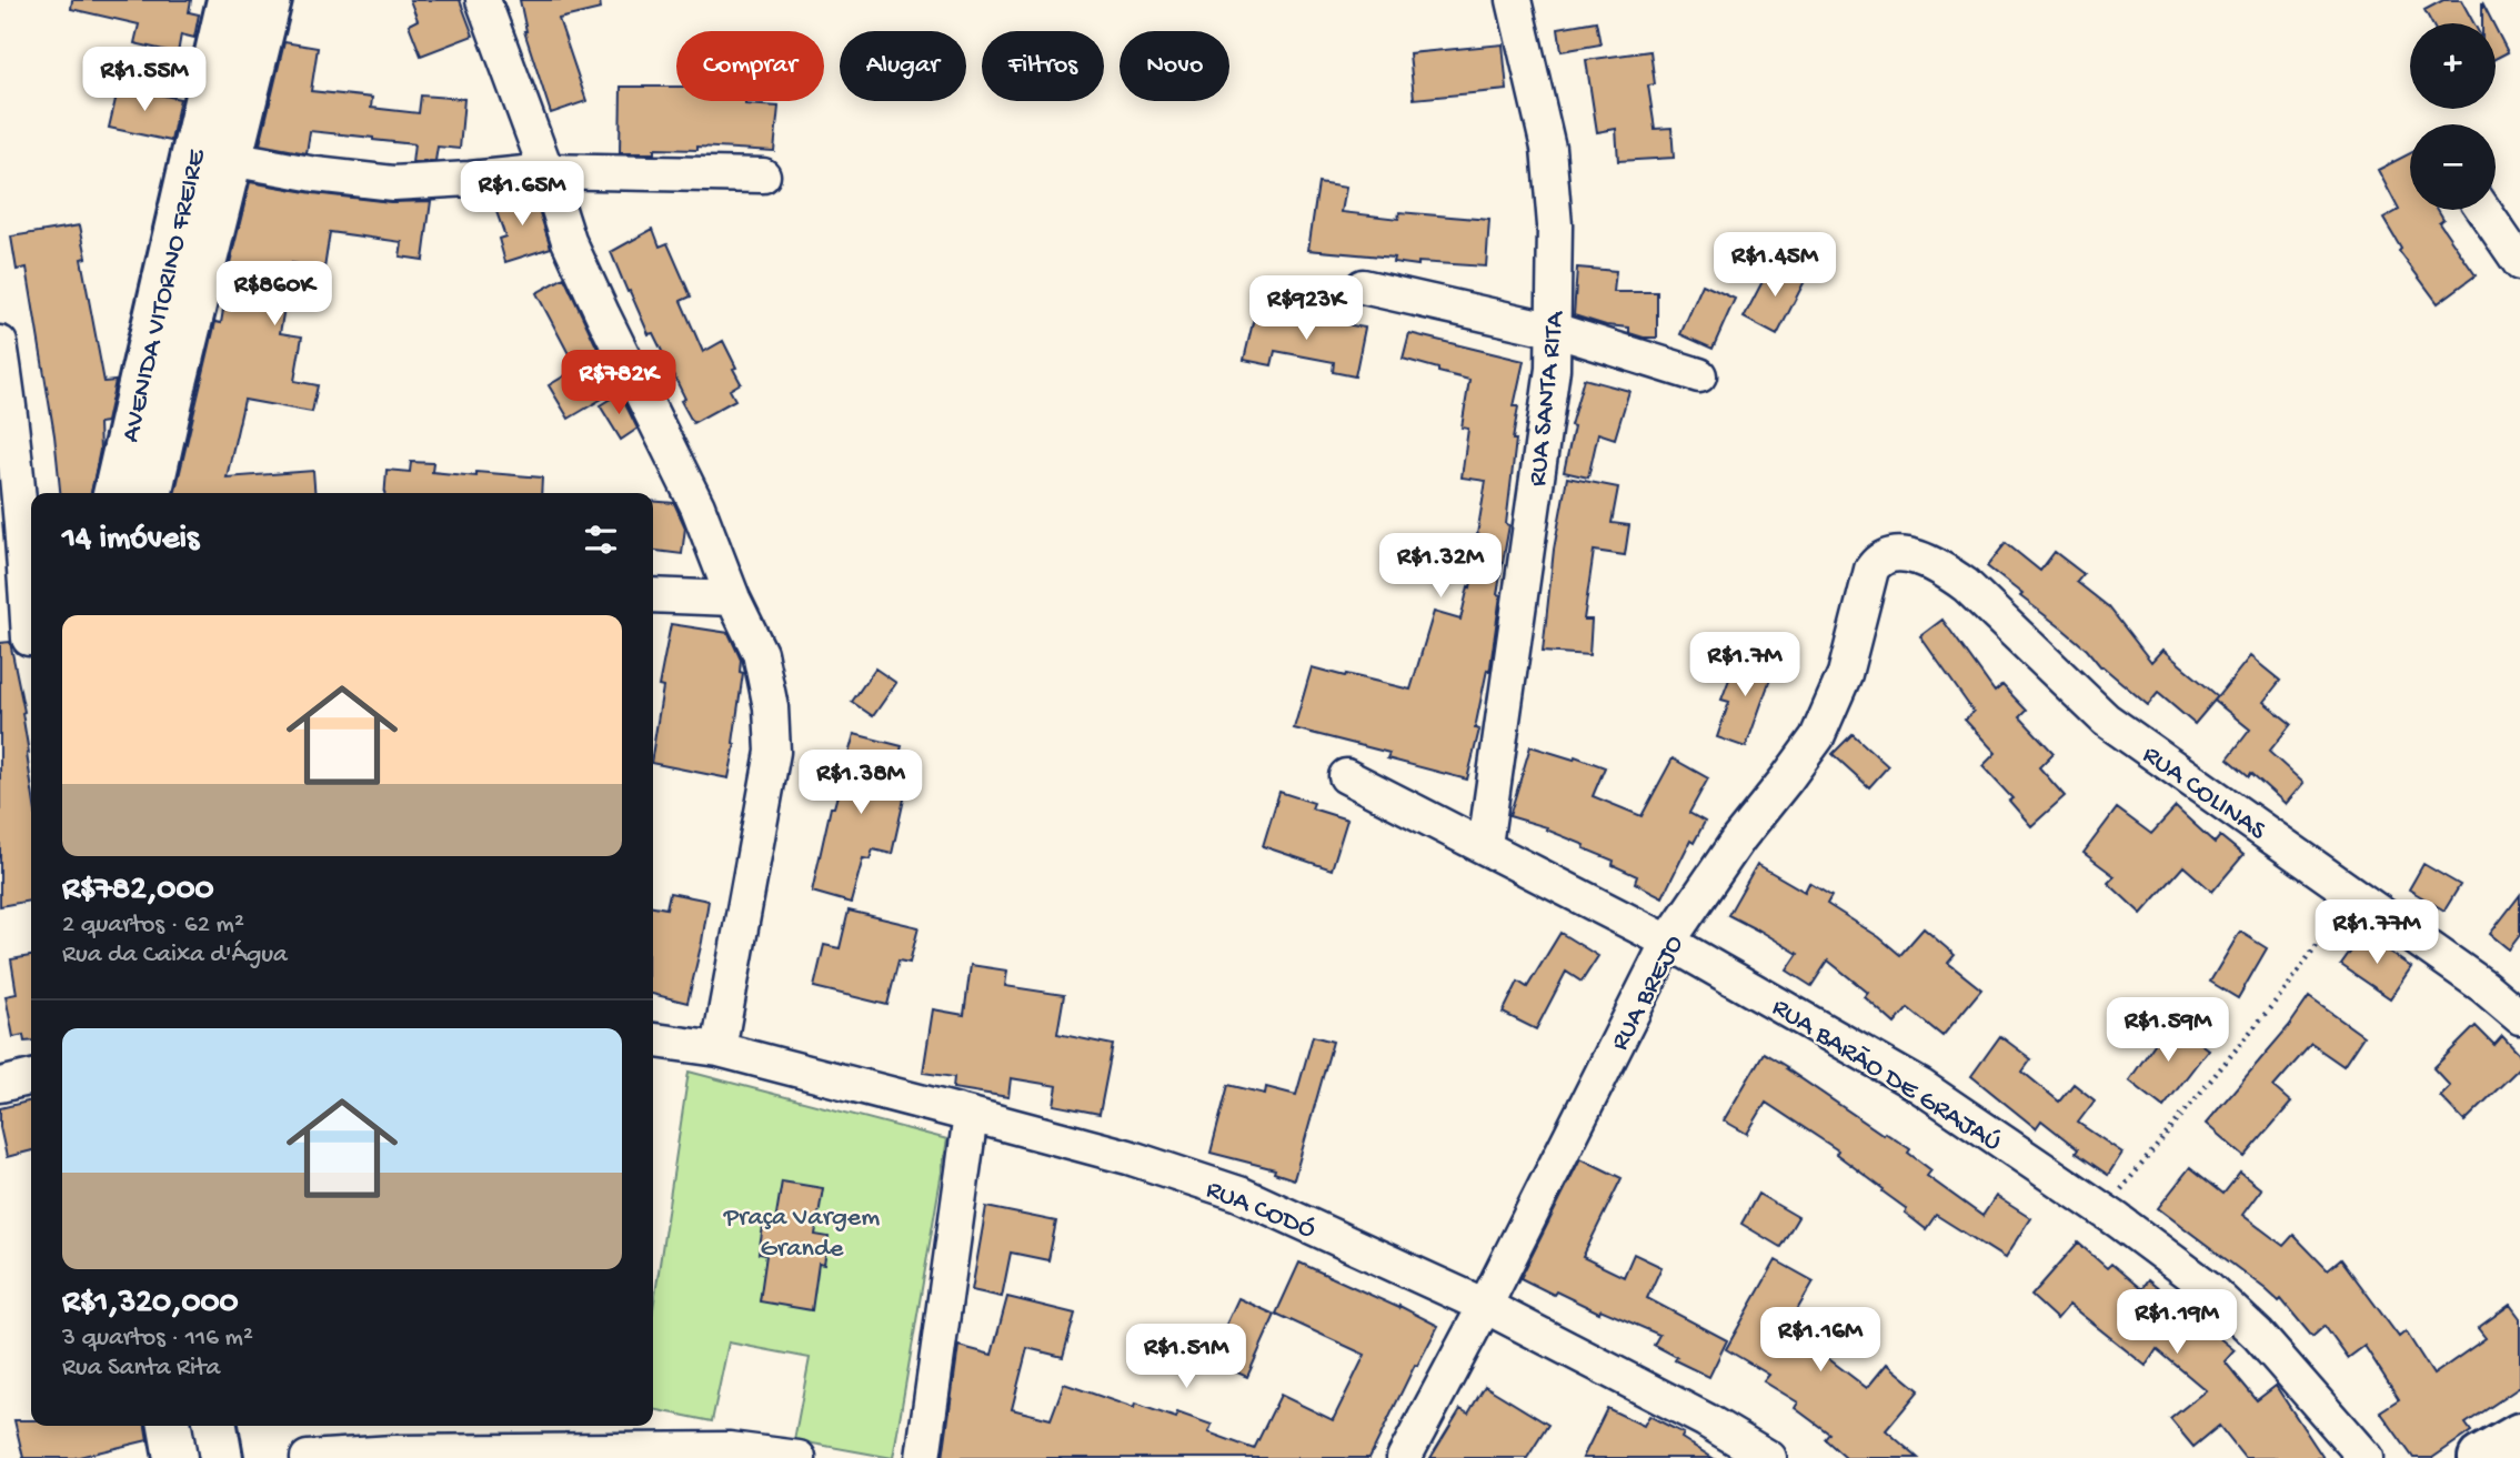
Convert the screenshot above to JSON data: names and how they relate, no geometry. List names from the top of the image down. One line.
{"streets":{"street":["AVENIDA VITORINO FREIRE","RUA SANTA RITA","RUA COLINAS","RUA BREJO","RUA BARÃO DE GRAJAÚ","RUA CODÓ"]},"crossings":[["RUA SANTA RITA","RUA BARÃO DE GRAJAÚ"],["RUA COLINAS","RUA BREJO"],["RUA BREJO","RUA BARÃO DE GRAJAÚ"],["RUA BREJO","RUA CODÓ"]],"parks":["Praça Vargem Grande"],"page":{"map_buttons":["+","−"],"chip":["Comprar","Alugar","Filtros","Novo"],"price":["R$1.55M","R$1.65M","R$1.45M","R$860K","R$923K","R$782K","R$1.32M","R$1.7M","R$1.38M","R$1.77M","R$1.59M","R$1.19M","R$1.16M","R$1.51M"],"heading":"14 imóveis","list":[{"name":"R$782,000","note":"2 quartos · 62 m² · Rua da Caixa d'Água"},{"name":"R$1,320,000","note":"3 quartos · 116 m² · Rua Santa Rita"}]}}
